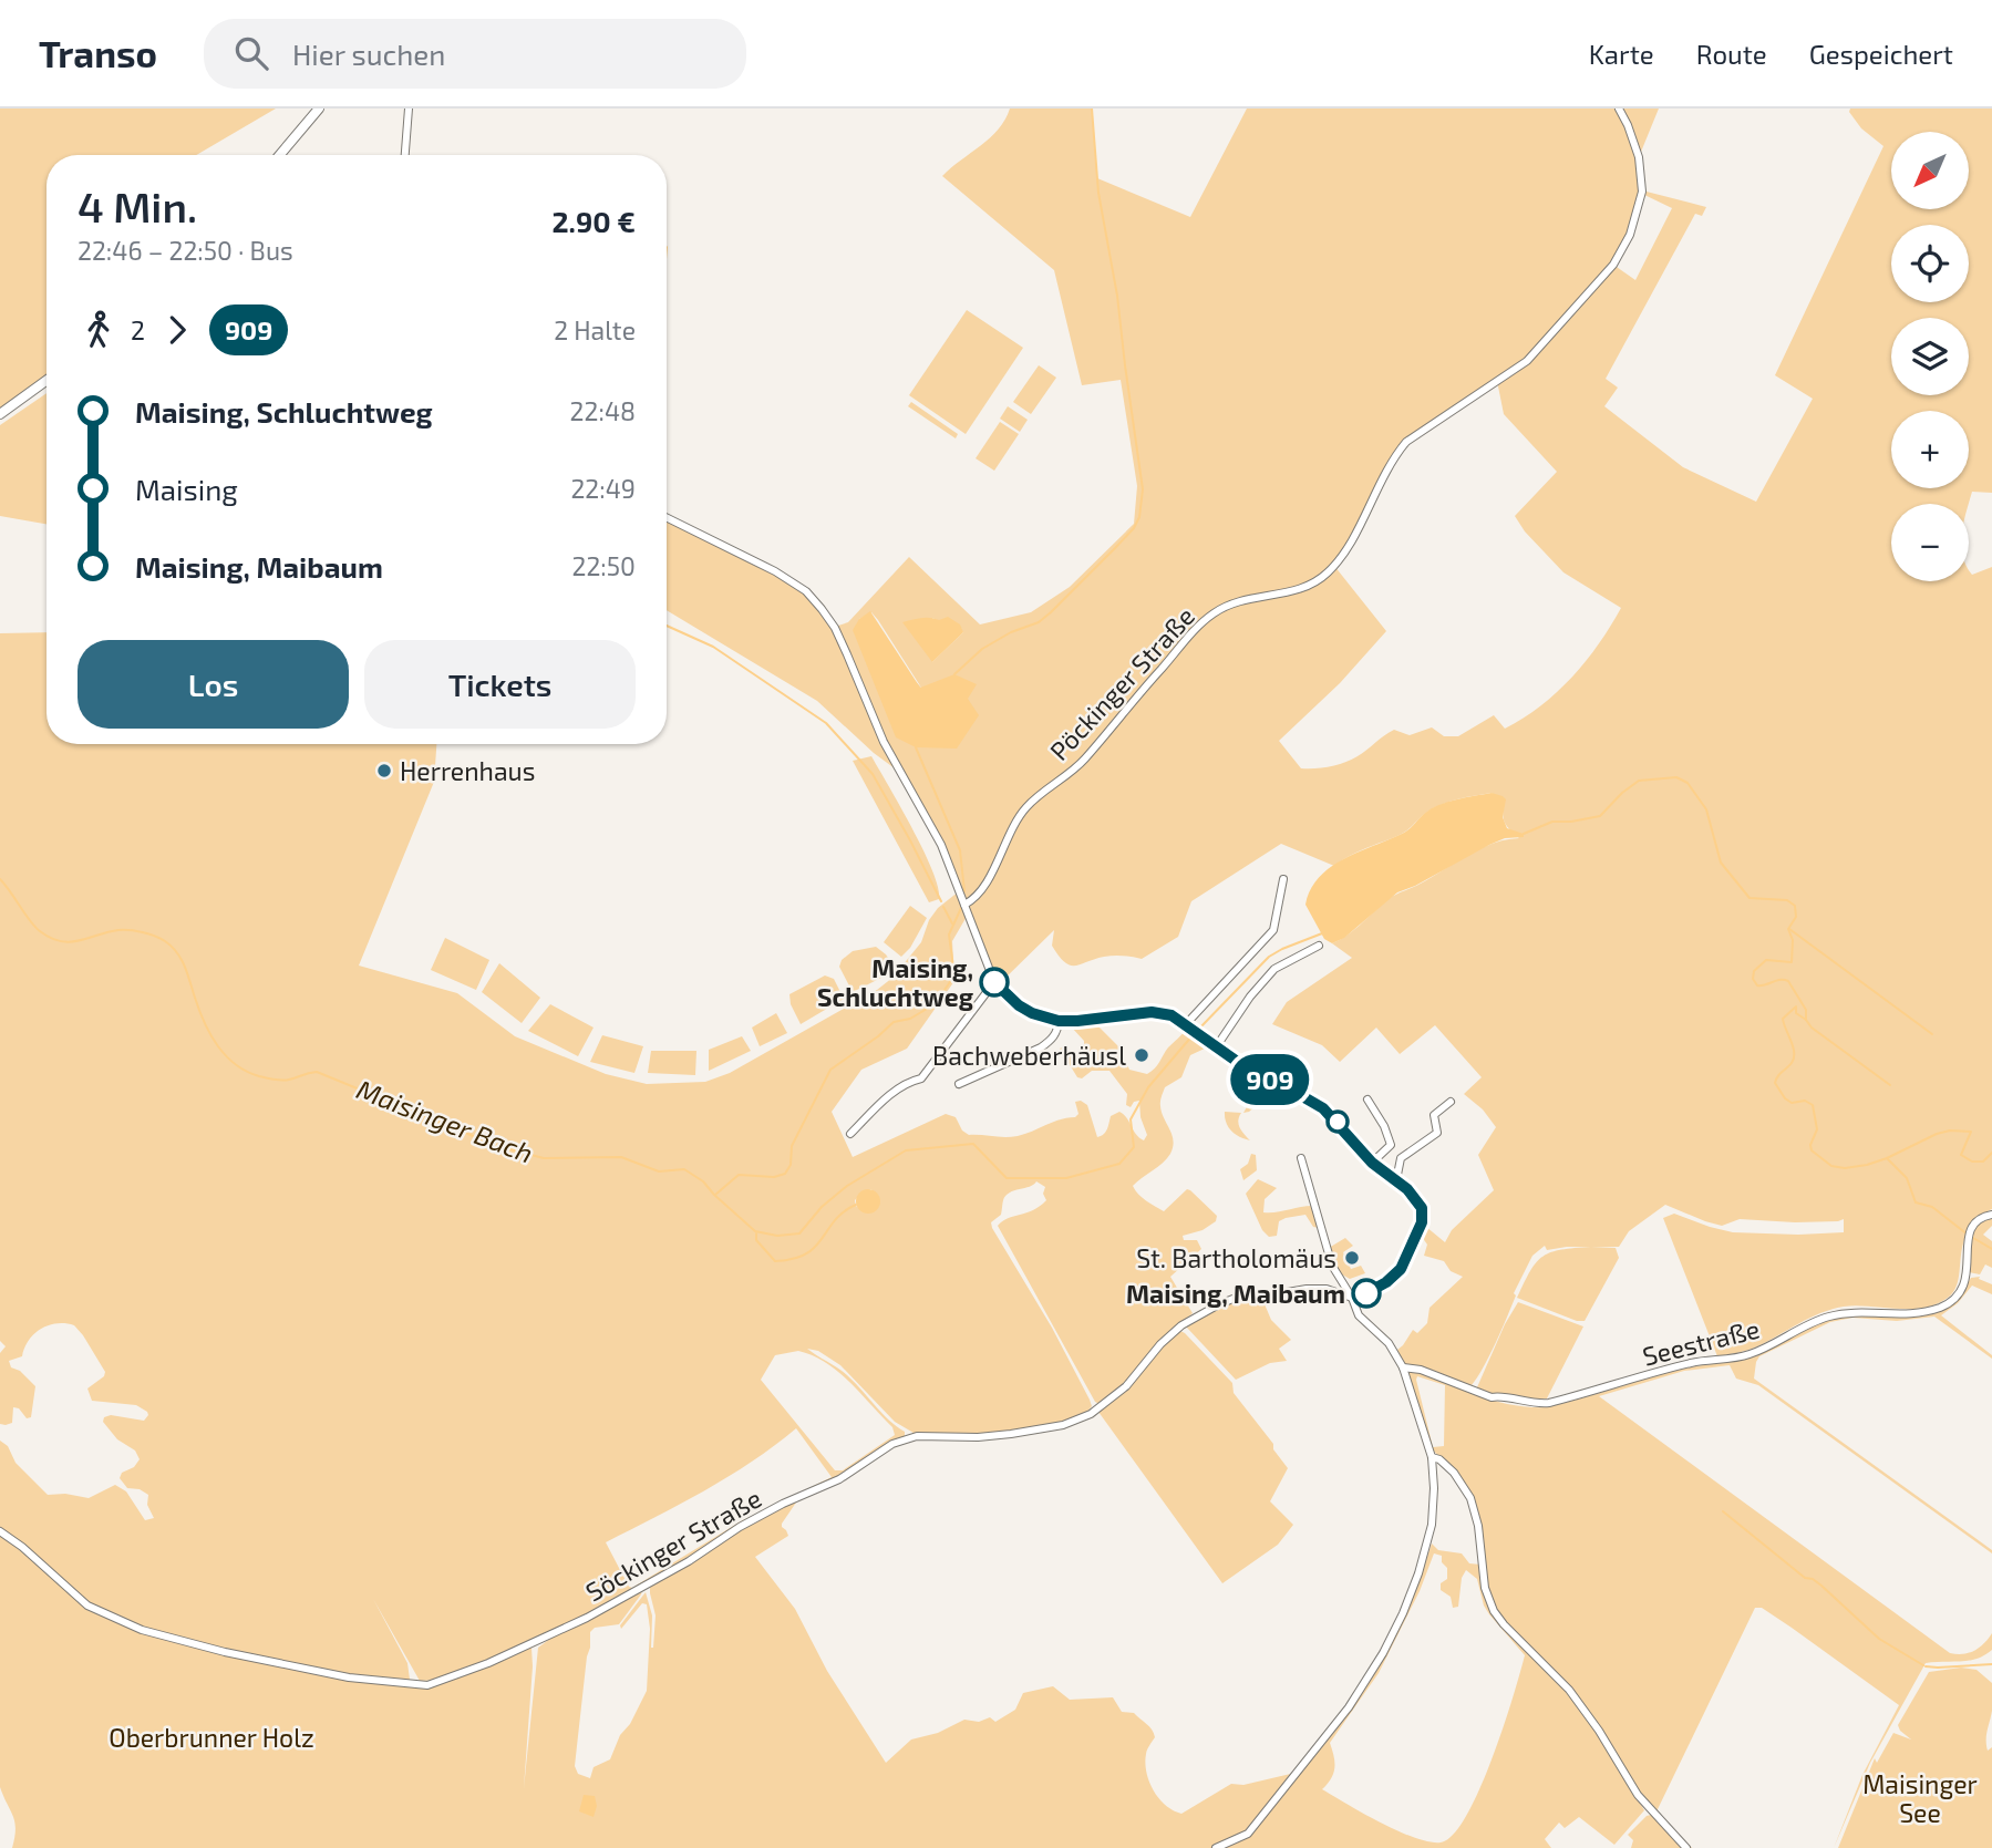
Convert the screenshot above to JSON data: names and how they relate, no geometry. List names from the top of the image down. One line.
{"streets":{"street":["Pöckinger Straße","Seestraße","Söckinger Straße"]},"water":["Maisinger Bach"],"parks":["Oberbrunner Holz","Maisinger See"],"places":["Herrenhaus","Maising, Schluchtweg","Bachweberhäusl","St. Bartholomäus","Maising, Maibaum"],"lines":["bus line 909"],"north":"bottom left","page":{"header":"Transo","search":"Hier suchen","nav":["Karte","Route","Gespeichert"],"on_map":"909","map_buttons":["+","−"],"heading":["4 Min.","22:46 – 22:50 · Bus","2.90 €"],"legs":["2","909","2 Halte"],"list":[{"name":"Maising, Schluchtweg","value":"22:48"},{"name":"Maising","value":"22:49"},{"name":"Maising, Maibaum","value":"22:50"}],"buttons":["Los","Tickets"]}}
